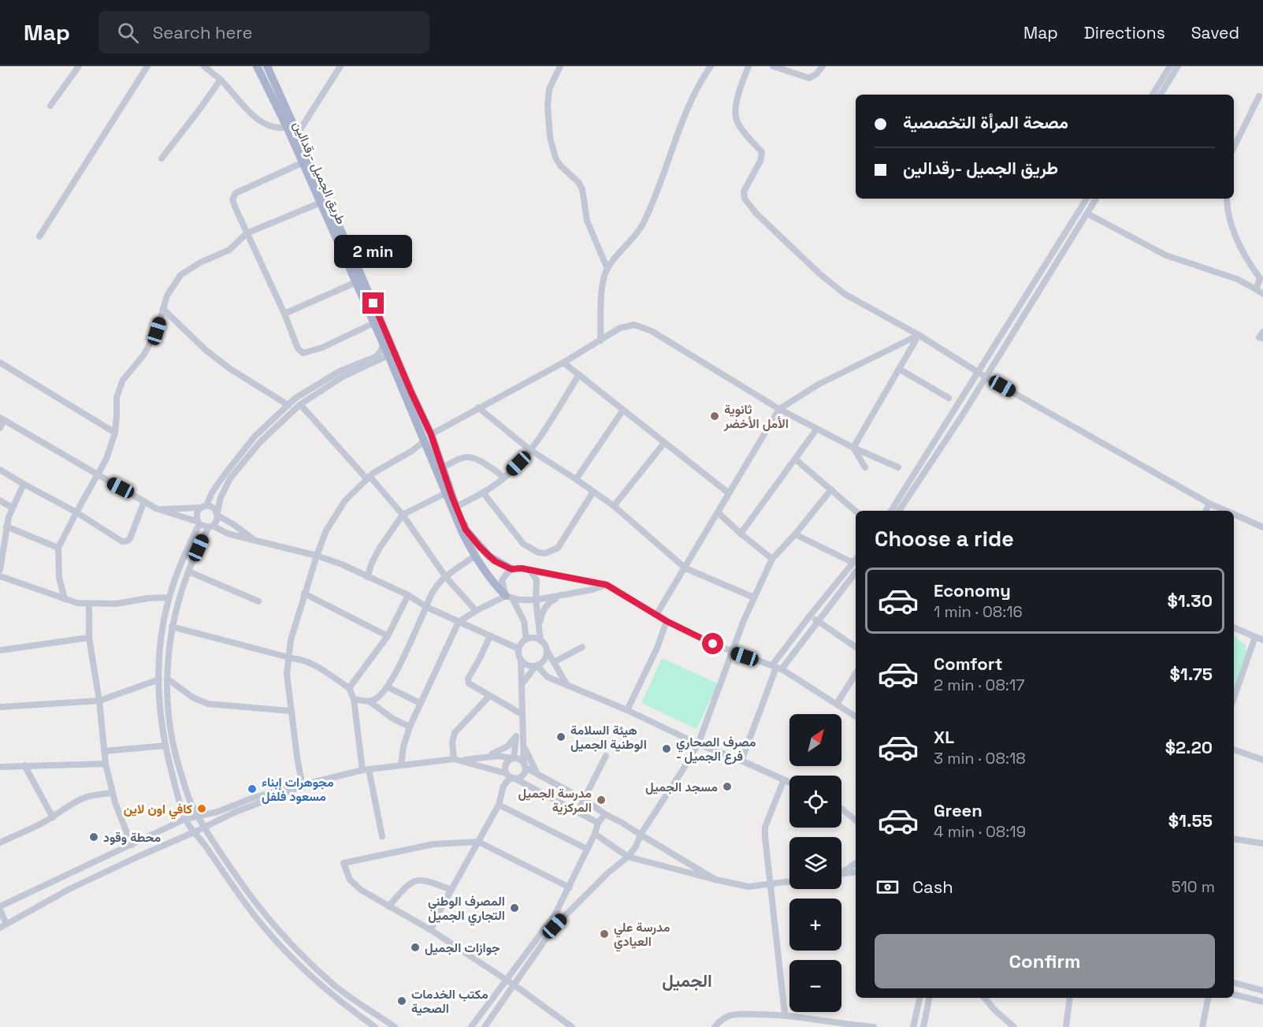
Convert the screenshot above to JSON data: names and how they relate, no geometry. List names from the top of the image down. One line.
{"streets":{"main road":["طريق الجميل -رقدالين"]},"districts":["الجميل"],"places":["ثانوية الأمل الأخضر","هيئة السلامة الوطنية الجميل","مصرف الصحاري - فرع الجميل","مسجد الجميل","مجوهرات إبناء مسعود فلفل","مدرسة الجميل المركزية","كافي اون لاين","محطة وقود","المصرف الوطني التجاري الجميل","مدرسة علي العيادي","جوازات الجميل","مكتب الخدمات الصحية"],"north":"top right","page":{"header":"Map","search":"Search here","nav":["Map","Directions","Saved"],"banner":["مصحة المرأة التخصصية","طريق الجميل -رقدالين"],"bubble":"2 min","heading":"Choose a ride","list":[{"name":"Economy","note":"1 min · 08:16","value":"$1.30"},{"name":"Comfort","note":"2 min · 08:17","value":"$1.75"},{"name":"XL","note":"3 min · 08:18","value":"$2.20"},{"name":"Green","note":"4 min · 08:19","value":"$1.55"}],"map_buttons":["+","−"],"pay":["Cash","510 m"],"buttons":"Confirm"}}
